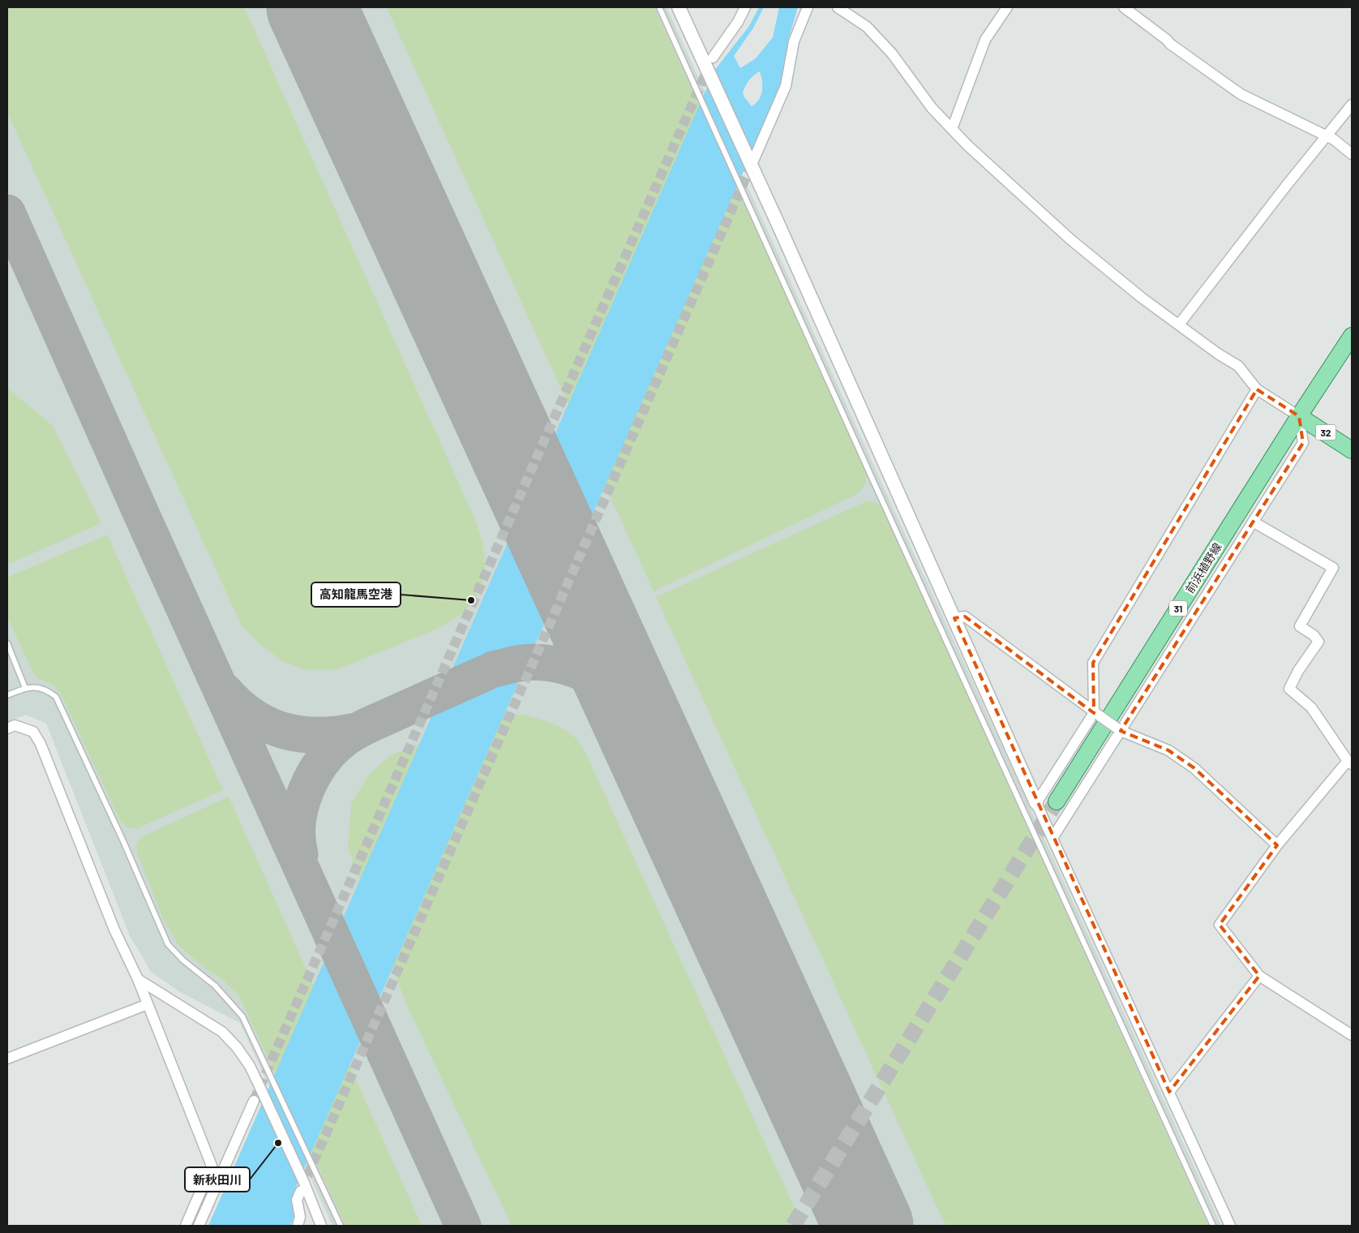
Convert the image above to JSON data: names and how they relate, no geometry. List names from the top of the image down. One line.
{"streets":{"main road":["32","前浜植野線","31"]},"crossings":[["32","前浜植野線"]],"places":["高知龍馬空港","新秋田川"]}
